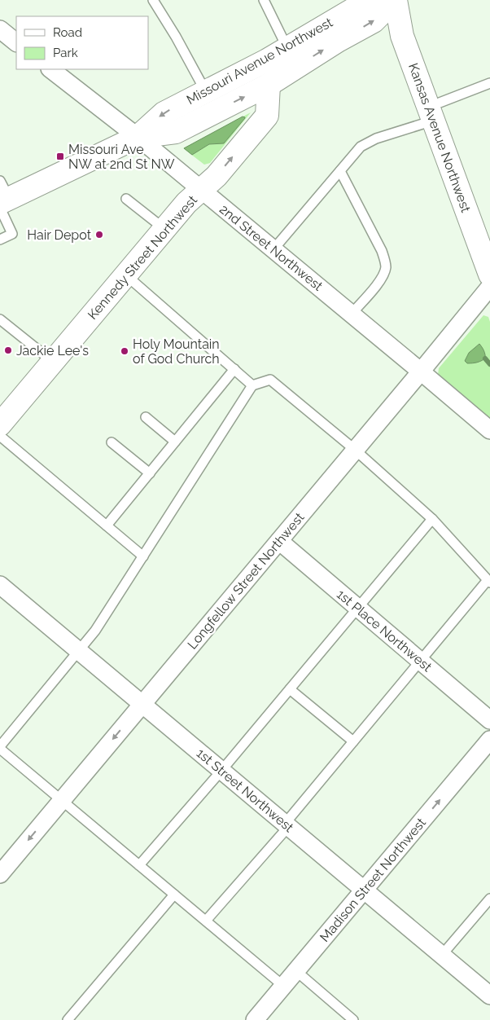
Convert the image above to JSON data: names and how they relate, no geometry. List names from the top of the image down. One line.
{"streets":{"street":["Missouri Avenue Northwest","Kansas Avenue Northwest","2nd Street Northwest","Kennedy Street Northwest","Longfellow Street Northwest","1st Place Northwest","1st Street Northwest","Madison Street Northwest"]},"crossings":[["Missouri Avenue Northwest","Kansas Avenue Northwest"],["Missouri Avenue Northwest","2nd Street Northwest"],["Missouri Avenue Northwest","Kennedy Street Northwest"],["2nd Street Northwest","Kennedy Street Northwest"],["2nd Street Northwest","Longfellow Street Northwest"],["Longfellow Street Northwest","1st Place Northwest"],["Longfellow Street Northwest","1st Street Northwest"],["1st Street Northwest","Madison Street Northwest"]],"one_way":["Madison Street Northwest"],"places":{"transit":["Missouri Ave NW at 2nd St NW"],"other":["Hair Depot","Jackie Lee's","Holy Mountain of God Church"]},"legend":["Road","Park"]}
